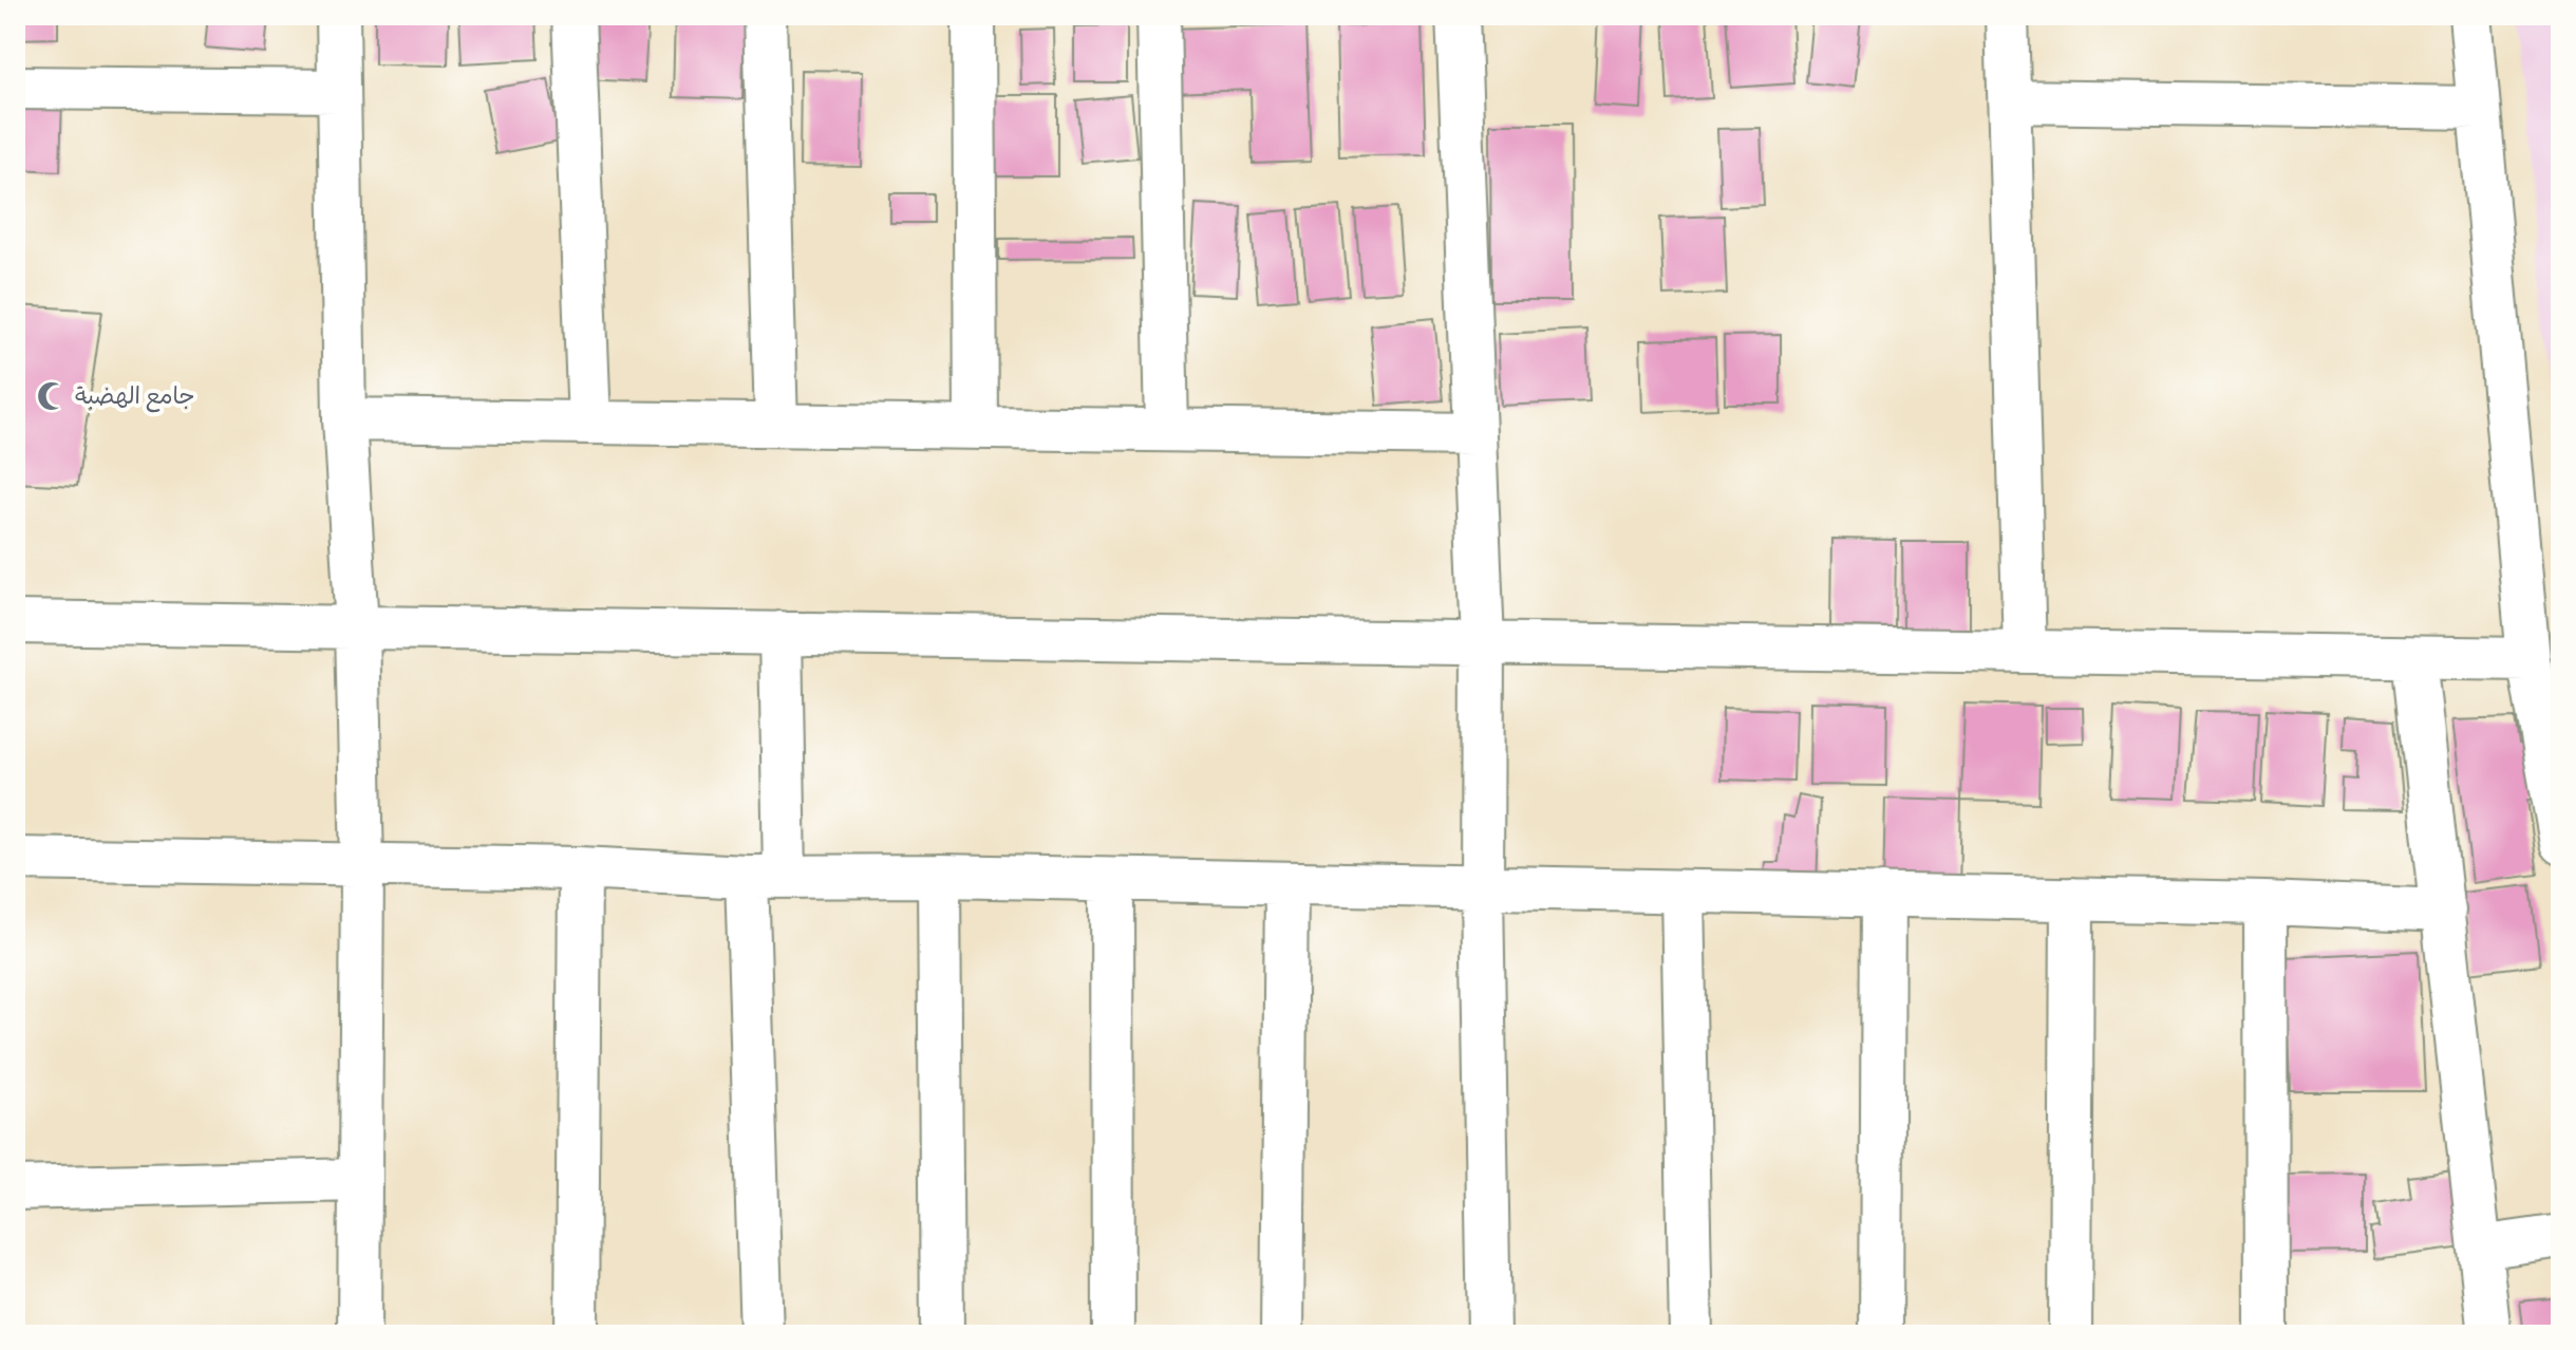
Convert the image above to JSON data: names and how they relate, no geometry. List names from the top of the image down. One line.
{"places":{"mosque":["جامع الهضبة"]}}
